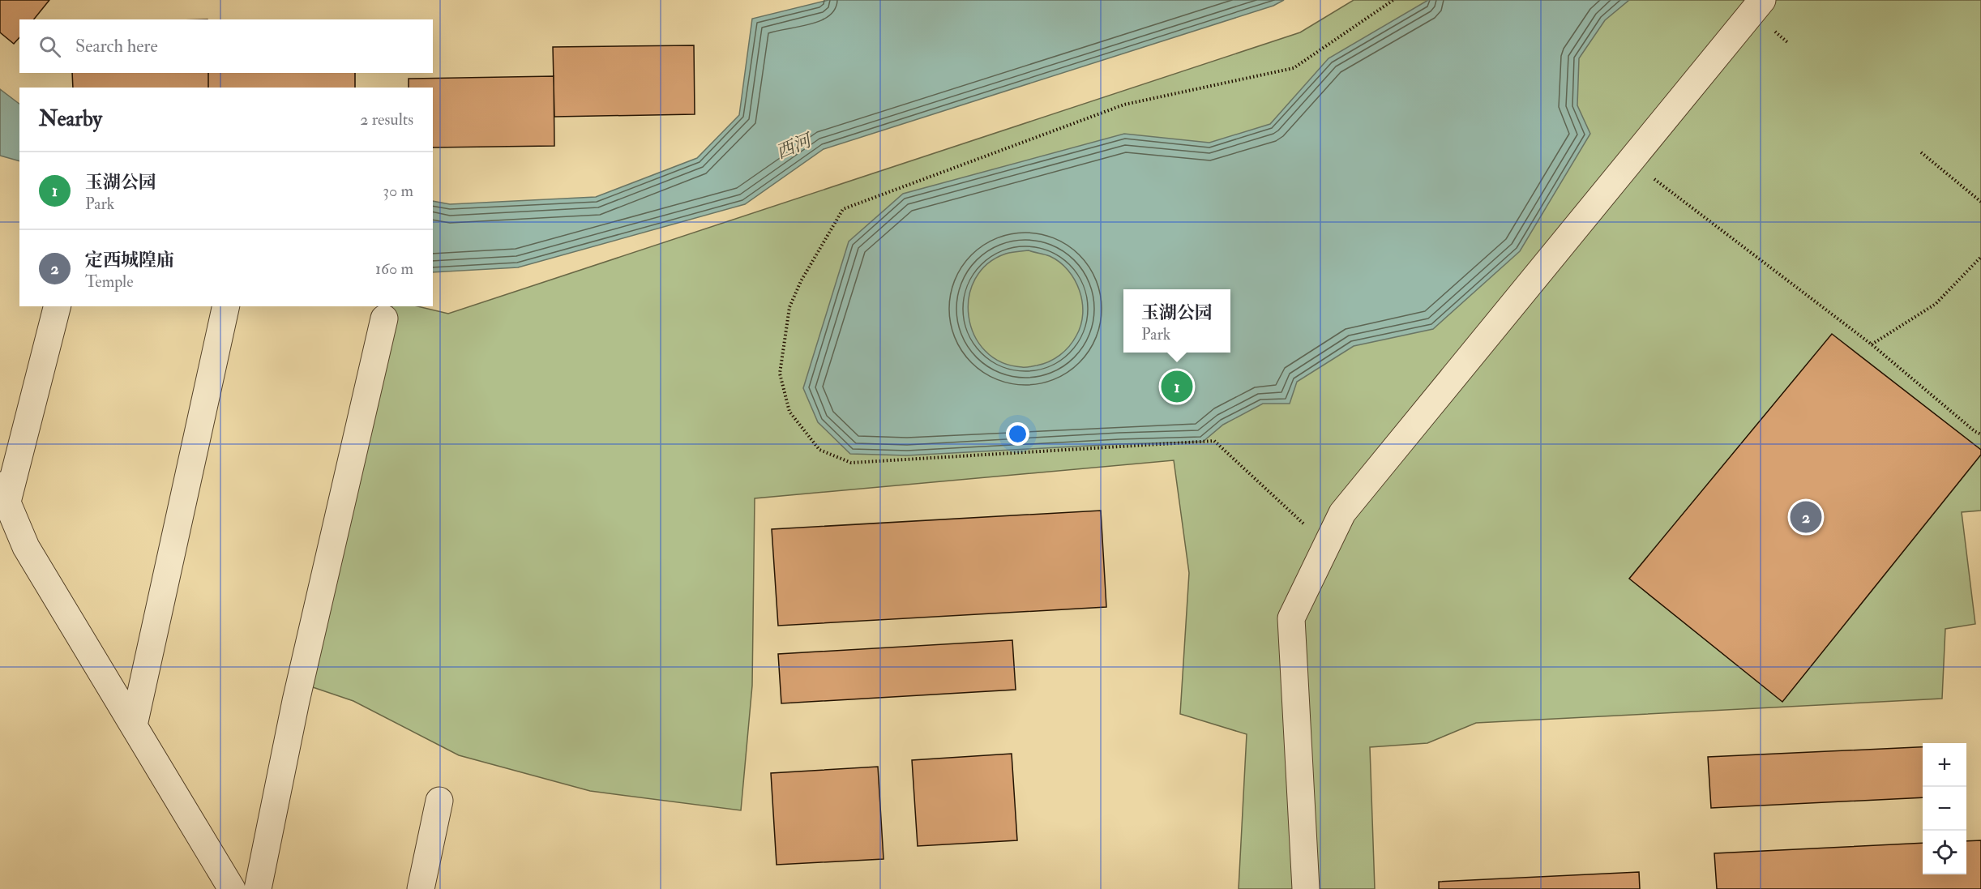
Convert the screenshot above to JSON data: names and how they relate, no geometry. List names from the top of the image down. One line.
{"water":["西河"],"page":{"search":"Search here","heading":["Nearby","2 results"],"list":[{"mark":"1","name":"玉湖公园","note":"Park","value":"30 m"},{"mark":"2","name":"定西城隍庙","note":"Temple","value":"160 m"}],"popup":["玉湖公园","Park"],"pins":["1","2"],"map_buttons":["+","−"]}}
